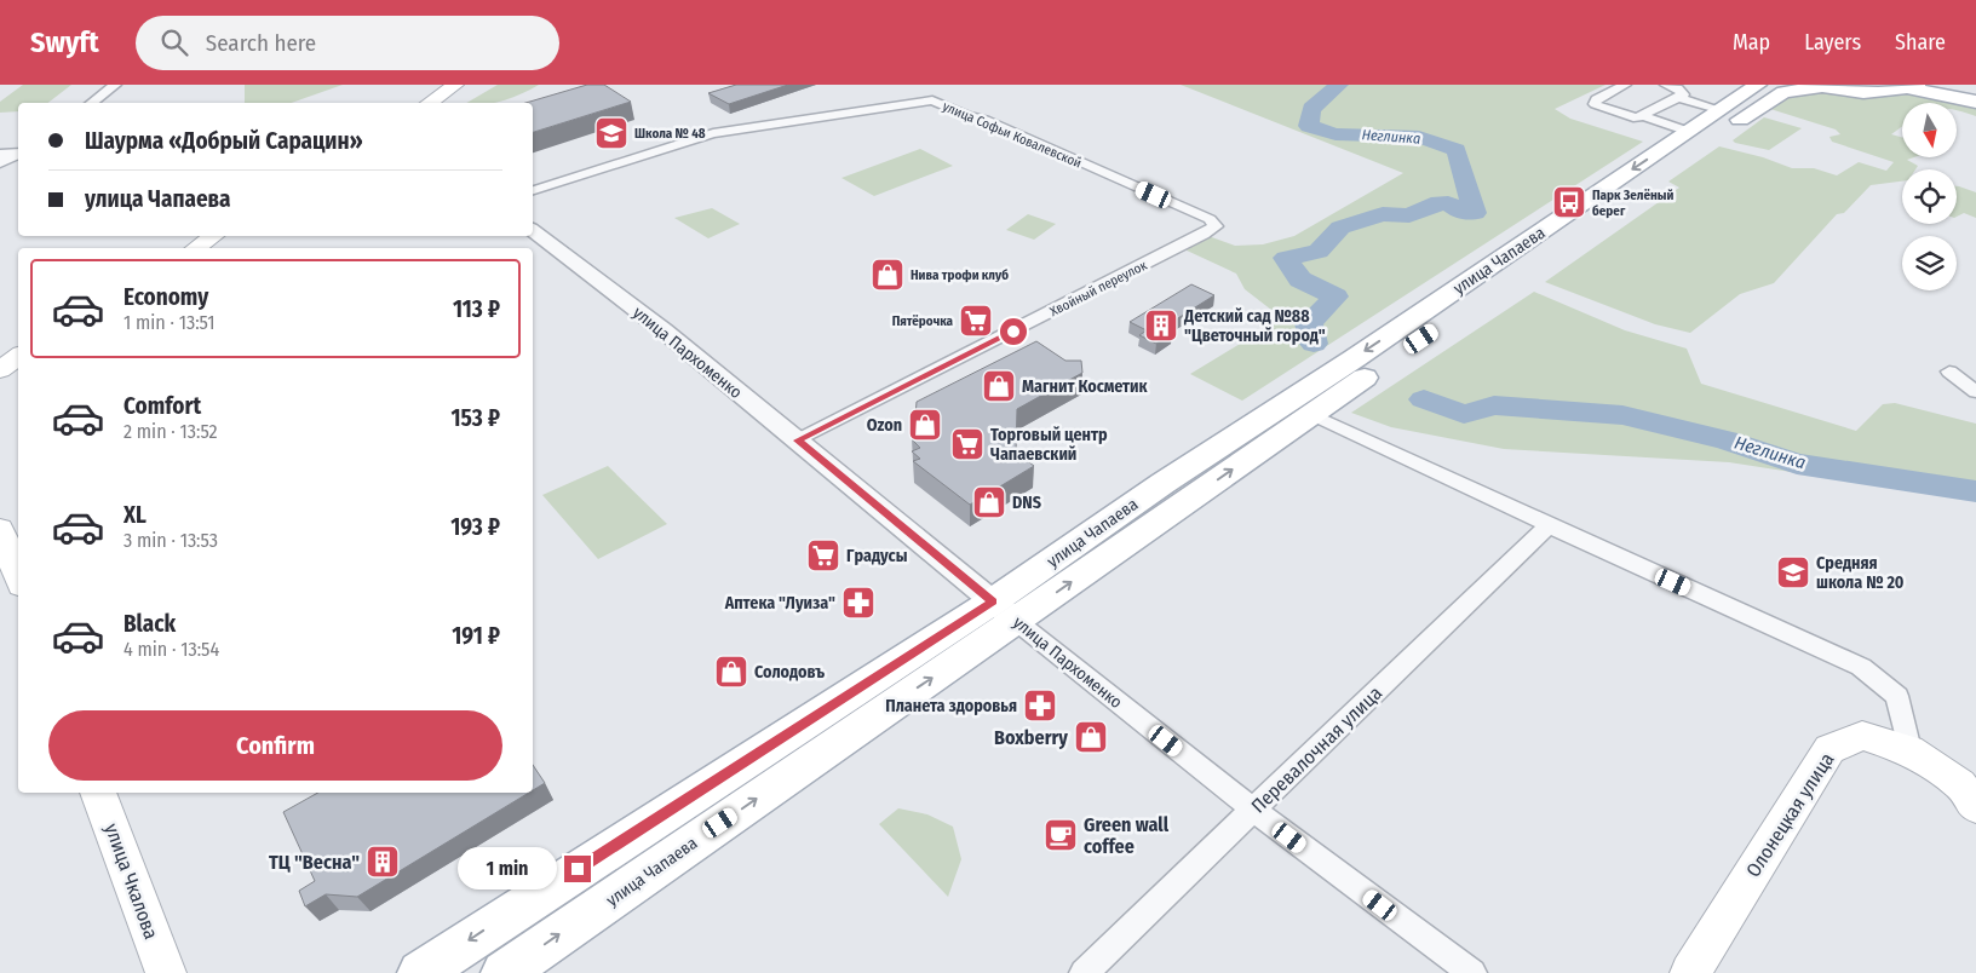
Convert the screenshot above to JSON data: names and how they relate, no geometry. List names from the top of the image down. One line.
{"streets":{"main road":["улица Чапаева","Олонецкая улица","улица Чкалова"],"street":["улица Софьи Ковалевской","Хвойный переулок","улица Пархоменко","Перевалочная улица"]},"crossings":[["улица Софьи Ковалевской","Хвойный переулок"],["улица Чапаева","улица Пархоменко"],["Хвойный переулок","улица Пархоменко"],["улица Пархоменко","Перевалочная улица"]],"water":["Неглинка"],"places":{"school or university":["Школа № 48","Средняя школа № 20"],"bus stop":["Парк Зелёный берег"],"shop":["Нива трофи клуб","Магнит Косметик","Ozon","DNS","Солодовъ","Boxberry"],"supermarket":["Пятёрочка","Торговый центр Чапаевский","Градусы"],"building":["Детский сад №88 \"Цветочный город\"","ТЦ \"Весна\""],"pharmacy":["Аптека \"Луиза\"","Планета здоровья"],"cafe":["Green wall coffee"]},"north":"bottom","page":{"header":"Swyft","search":"Search here","nav":["Map","Layers","Share"],"banner":["Шаурма «Добрый Сарацин»","улица Чапаева"],"list":[{"name":"Economy","note":"1 min · 13:51","value":"113 ₽"},{"name":"Comfort","note":"2 min · 13:52","value":"153 ₽"},{"name":"XL","note":"3 min · 13:53","value":"193 ₽"},{"name":"Black","note":"4 min · 13:54","value":"191 ₽"}],"buttons":"Confirm","bubble":"1 min"}}
